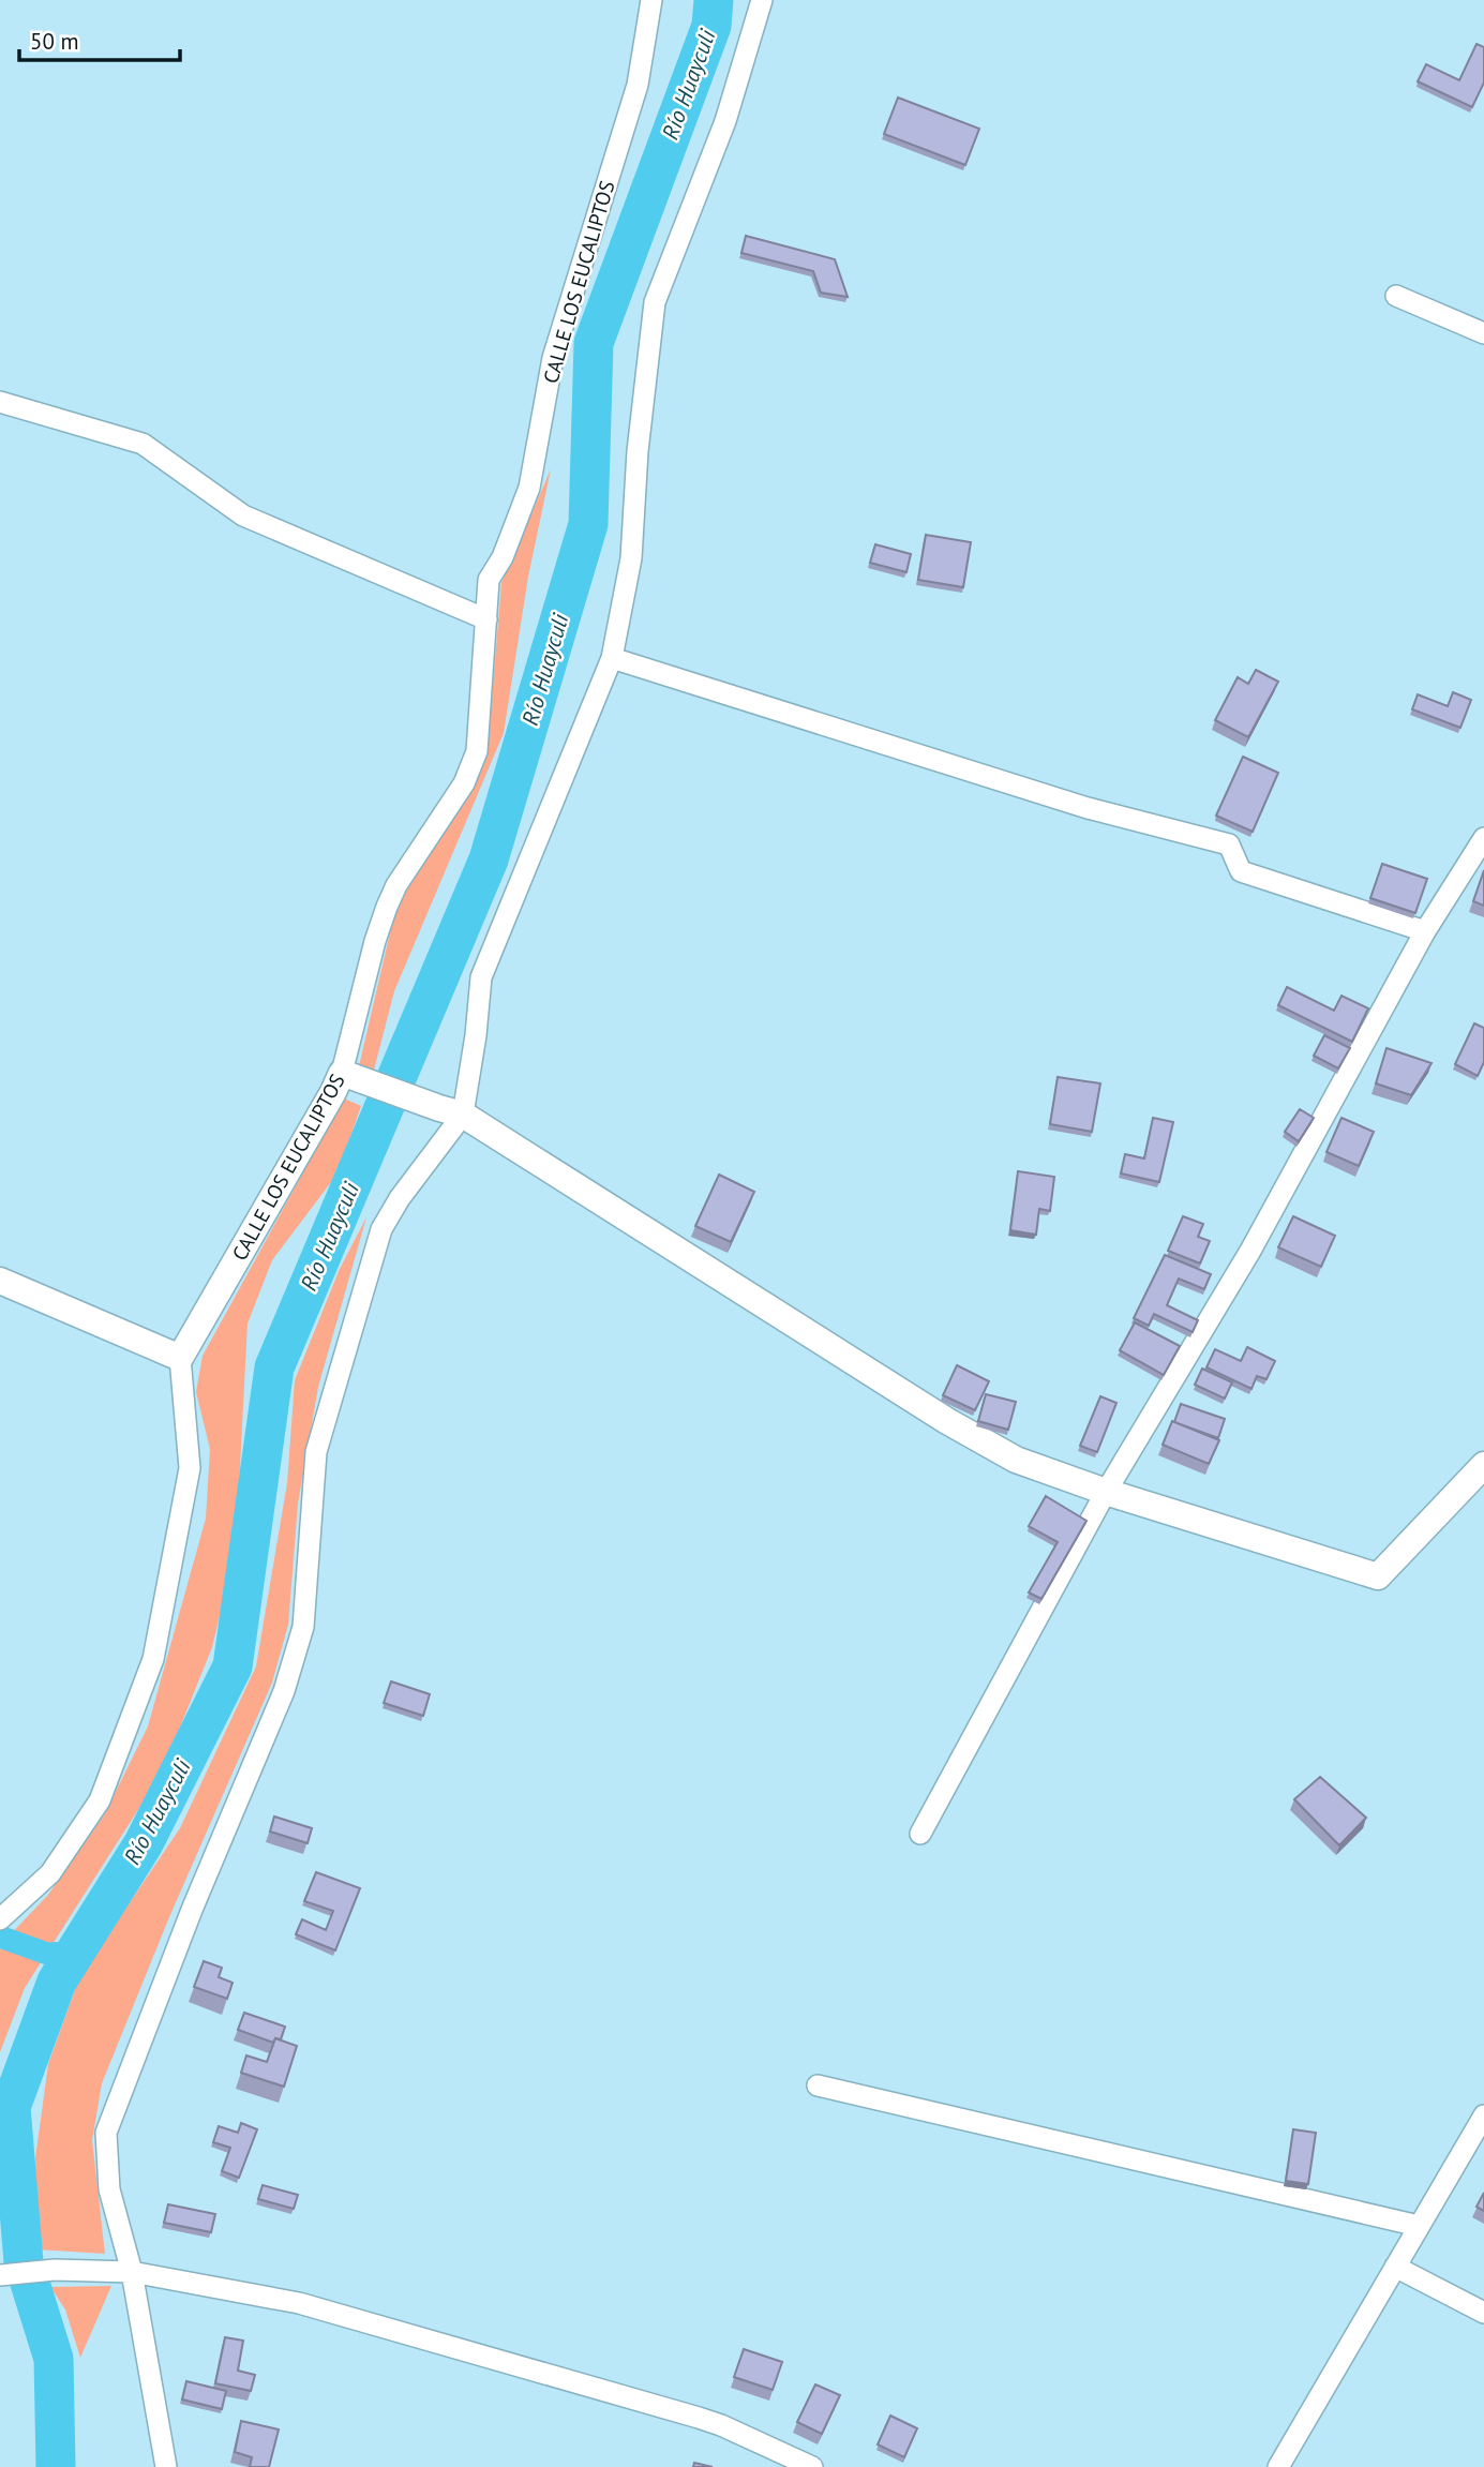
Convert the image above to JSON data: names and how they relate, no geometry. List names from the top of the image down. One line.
{"streets":{"street":["CALLE LOS EUCALIPTOS"]},"water":["Río Huayculi"],"scale_bar":"50 m"}
